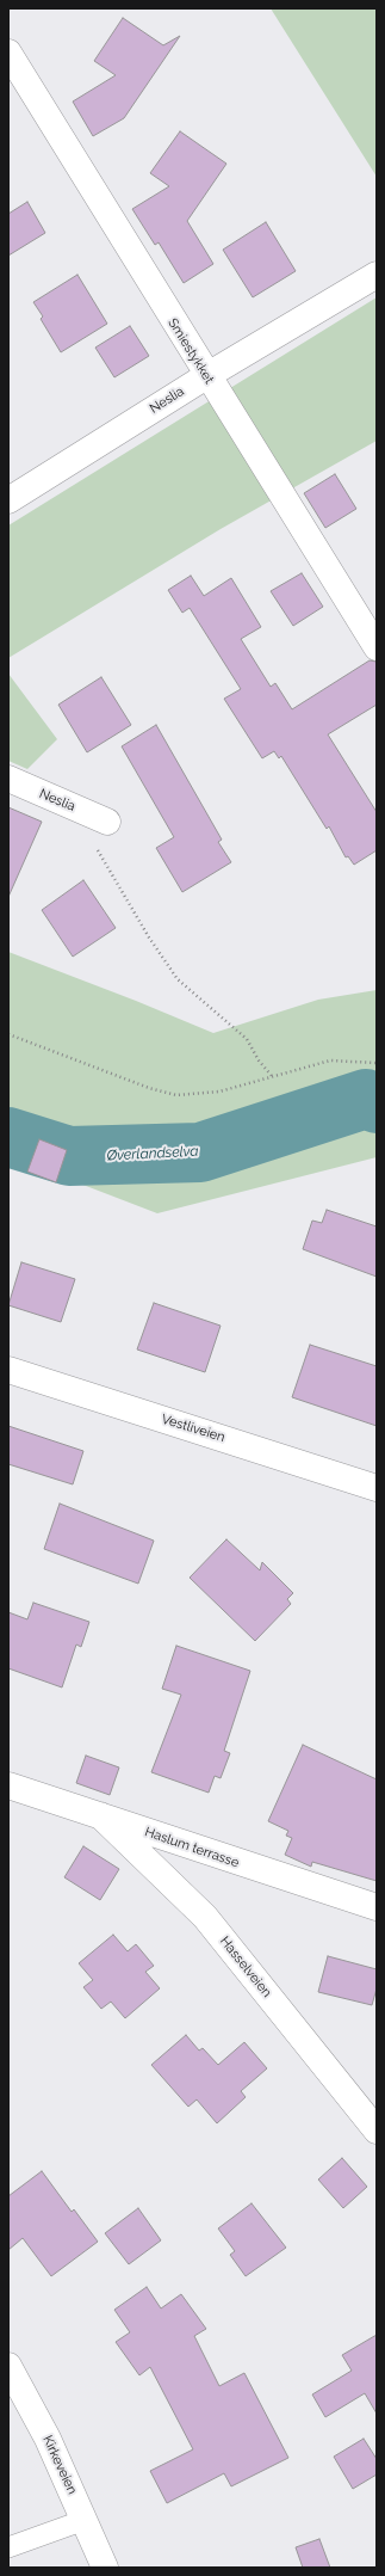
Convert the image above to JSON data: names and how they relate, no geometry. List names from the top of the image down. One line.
{"streets":{"street":["Smiestykket","Neslia","Vestliveien","Haslum terrasse","Hasselveien","Kirkeveien"]},"crossings":[["Smiestykket","Neslia"],["Haslum terrasse","Hasselveien"]],"water":["Øverlandselva"]}
